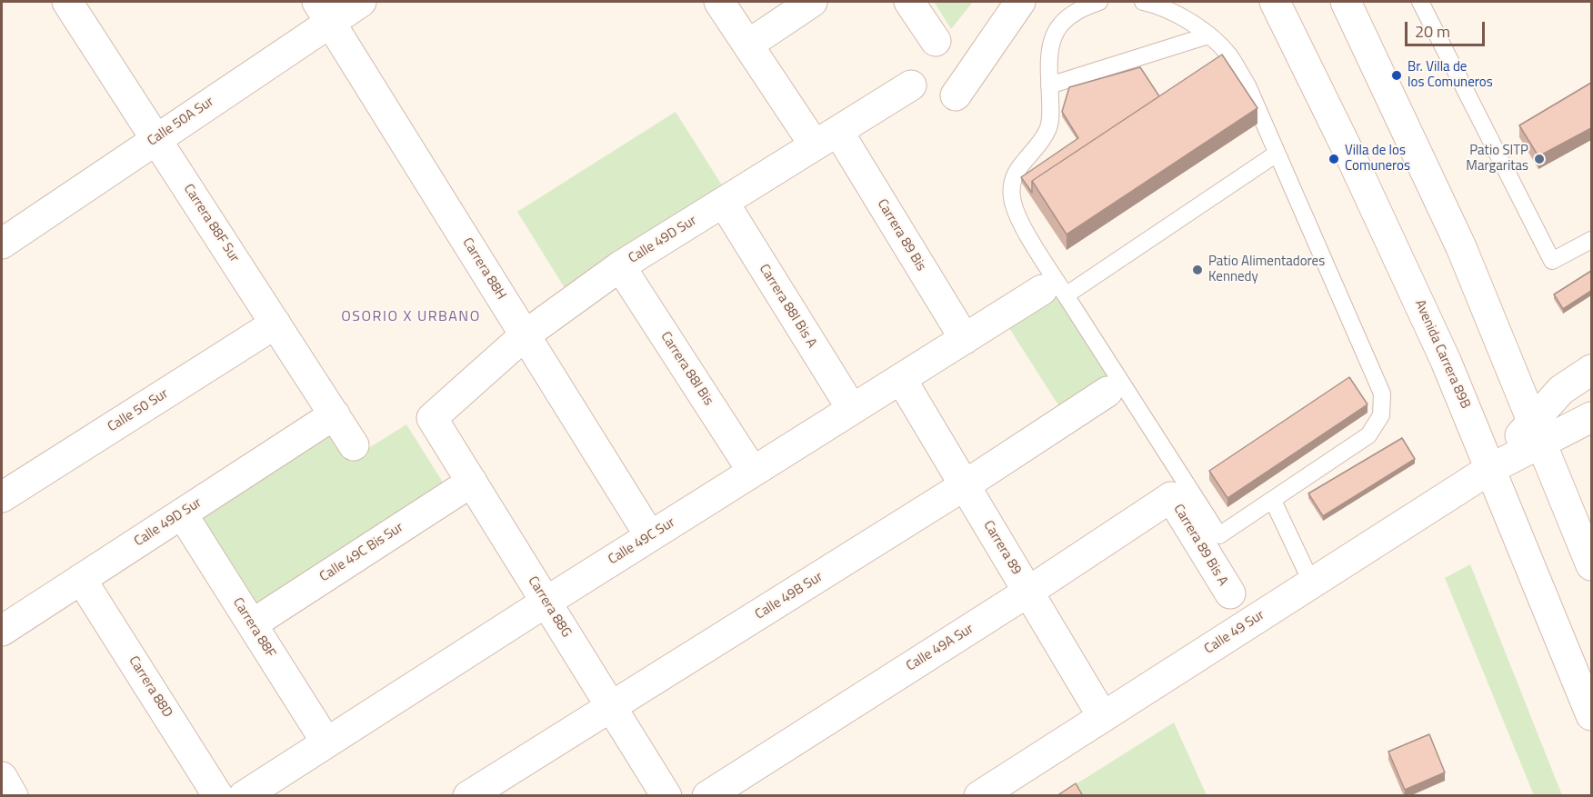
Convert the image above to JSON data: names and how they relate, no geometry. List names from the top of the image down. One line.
{"streets":{"street":["Calle 50A Sur","Carrera 88F Sur","Carrera 89 Bis","Calle 49D Sur","Carrera 88H","Carrera 88I Bis A","Avenida Carrera 89B","Carrera 88I Bis","Calle 50 Sur","Calle 49C Sur","Carrera 89 Bis A","Carrera 89","Calle 49C Bis Sur","Calle 49B Sur","Carrera 88G","Carrera 88F","Calle 49 Sur","Calle 49A Sur","Carrera 88D"]},"crossings":[["Calle 50A Sur","Carrera 88F Sur"],["Calle 50A Sur","Carrera 88H"],["Carrera 88F Sur","Calle 49D Sur"],["Carrera 88F Sur","Calle 50 Sur"],["Carrera 89 Bis","Calle 49D Sur"],["Carrera 89 Bis","Calle 49C Sur"],["Calle 49D Sur","Carrera 88H"],["Calle 49D Sur","Carrera 88I Bis A"],["Calle 49D Sur","Carrera 88I Bis"],["Calle 49D Sur","Carrera 88G"],["Calle 49D Sur","Carrera 88F"],["Calle 49D Sur","Carrera 88D"],["Carrera 88H","Calle 49C Sur"],["Carrera 88I Bis A","Calle 49C Sur"],["Avenida Carrera 89B","Calle 49 Sur"],["Carrera 88I Bis","Calle 49C Sur"],["Calle 49C Sur","Carrera 89"],["Calle 49C Sur","Carrera 88G"],["Calle 49C Sur","Carrera 88F"],["Carrera 89 Bis A","Calle 49A Sur"],["Carrera 89","Calle 49B Sur"],["Carrera 89","Calle 49 Sur"],["Carrera 89","Calle 49A Sur"],["Calle 49C Bis Sur","Carrera 88G"],["Calle 49C Bis Sur","Carrera 88F"],["Calle 49B Sur","Carrera 88G"]],"districts":["OSORIO X URBANO"],"places":["Br. Villa de los Comuneros","Villa de los Comuneros","Patio SITP Margaritas","Patio Alimentadores Kennedy"],"scale_bar":"20 m"}
